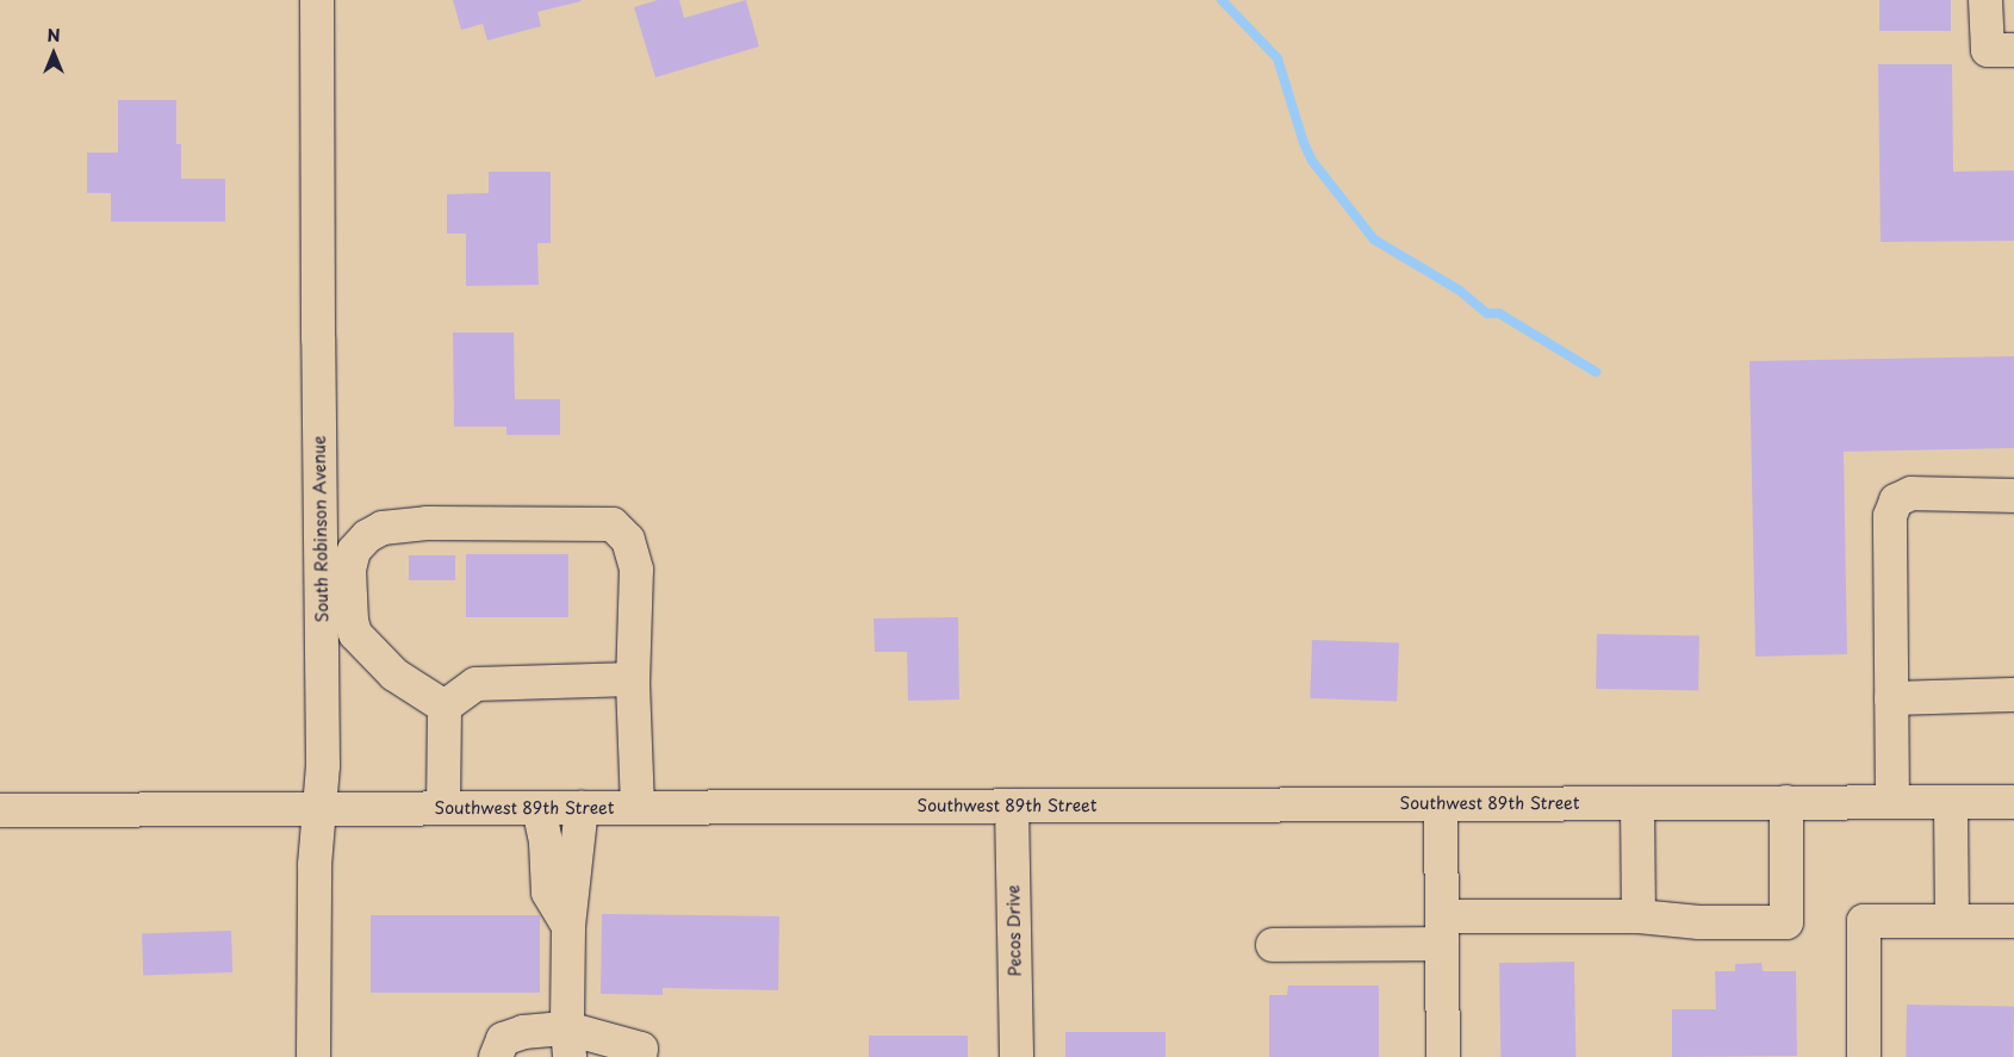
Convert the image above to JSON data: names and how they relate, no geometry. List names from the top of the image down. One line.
{"streets":{"main road":["South Robinson Avenue","Southwest 89th Street","Pecos Drive"]},"crossings":[["South Robinson Avenue","Southwest 89th Street"],["Southwest 89th Street","Pecos Drive"]],"north":"top"}
